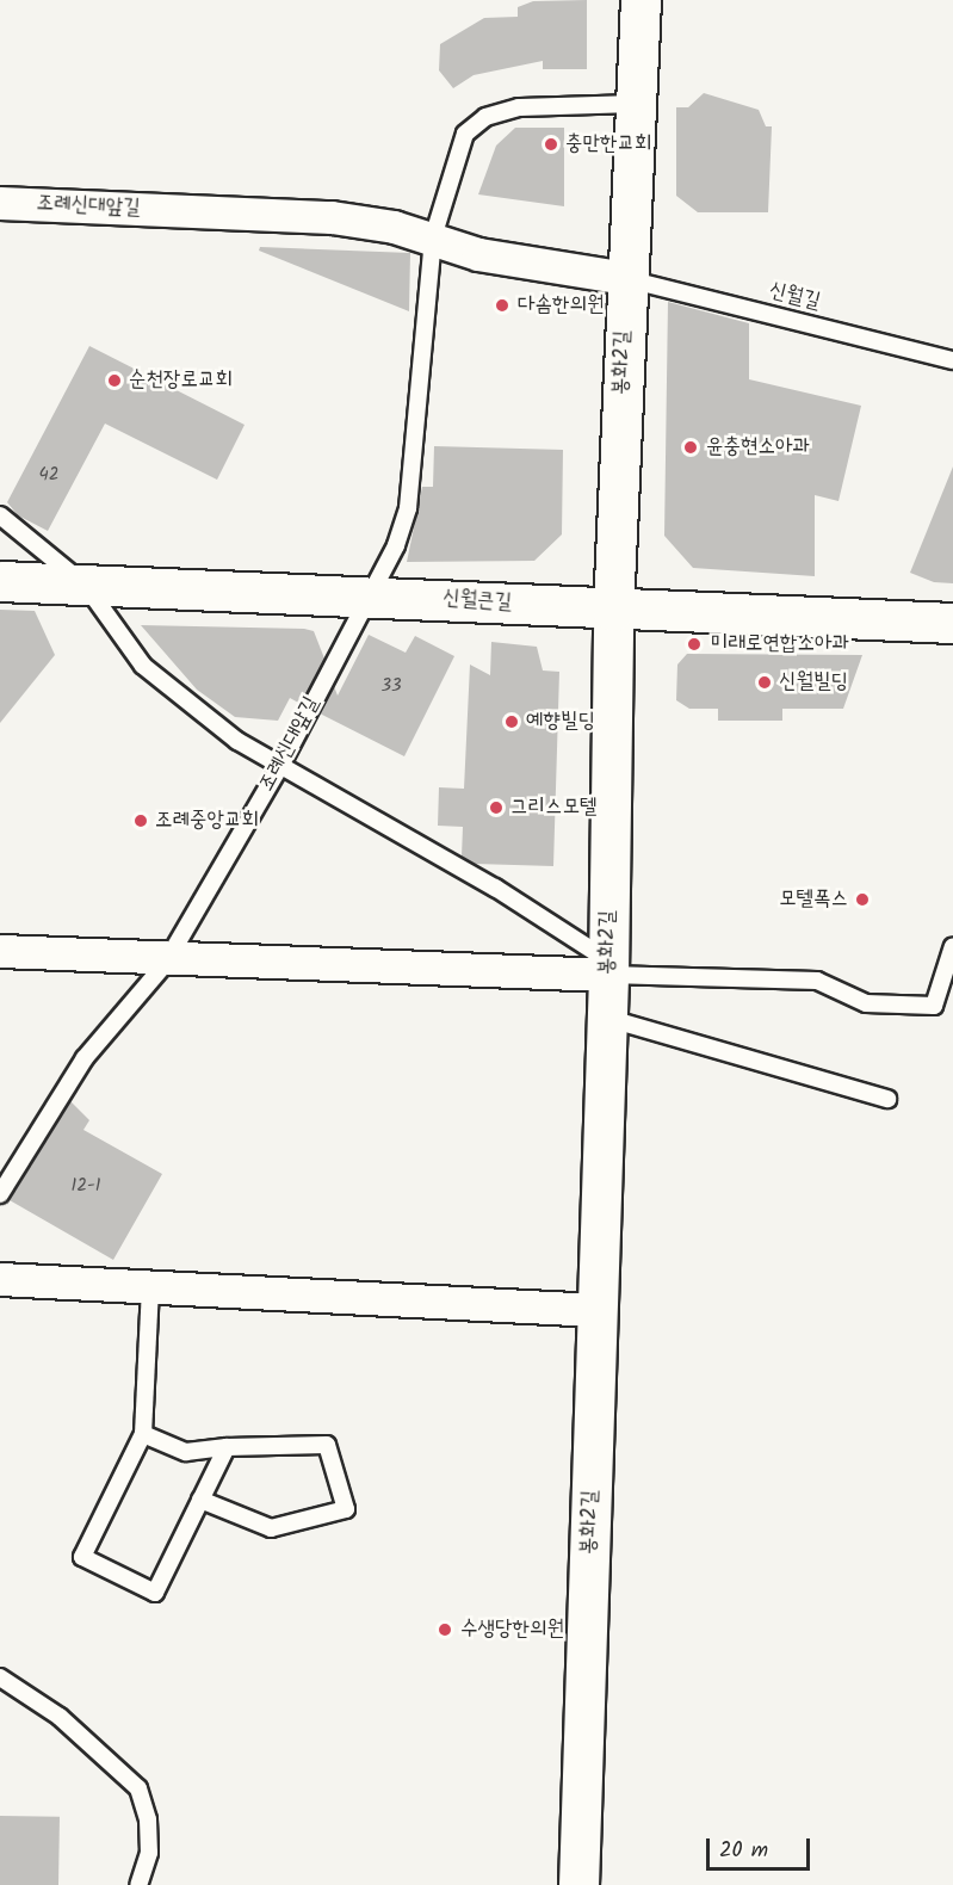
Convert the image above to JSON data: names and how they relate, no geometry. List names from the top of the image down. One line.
{"streets":{"street":["조례신대앞길","봉화2길","신월큰길"],"lane":["신월길"]},"crossings":[["조례신대앞길","신월길"],["조례신대앞길","봉화2길"],["조례신대앞길","신월큰길"],["신월길","봉화2길"],["봉화2길","신월큰길"]],"places":["충만한교회","다솜한의원","순천장로교회","윤충현소아과","미래로연합소아과","신월빌딩","예향빌딩","그리스모텔","조례중앙교회","모텔폭스","수생당한의원"],"house_numbers":["42","33","12-1"],"scale_bar":"20 m"}
